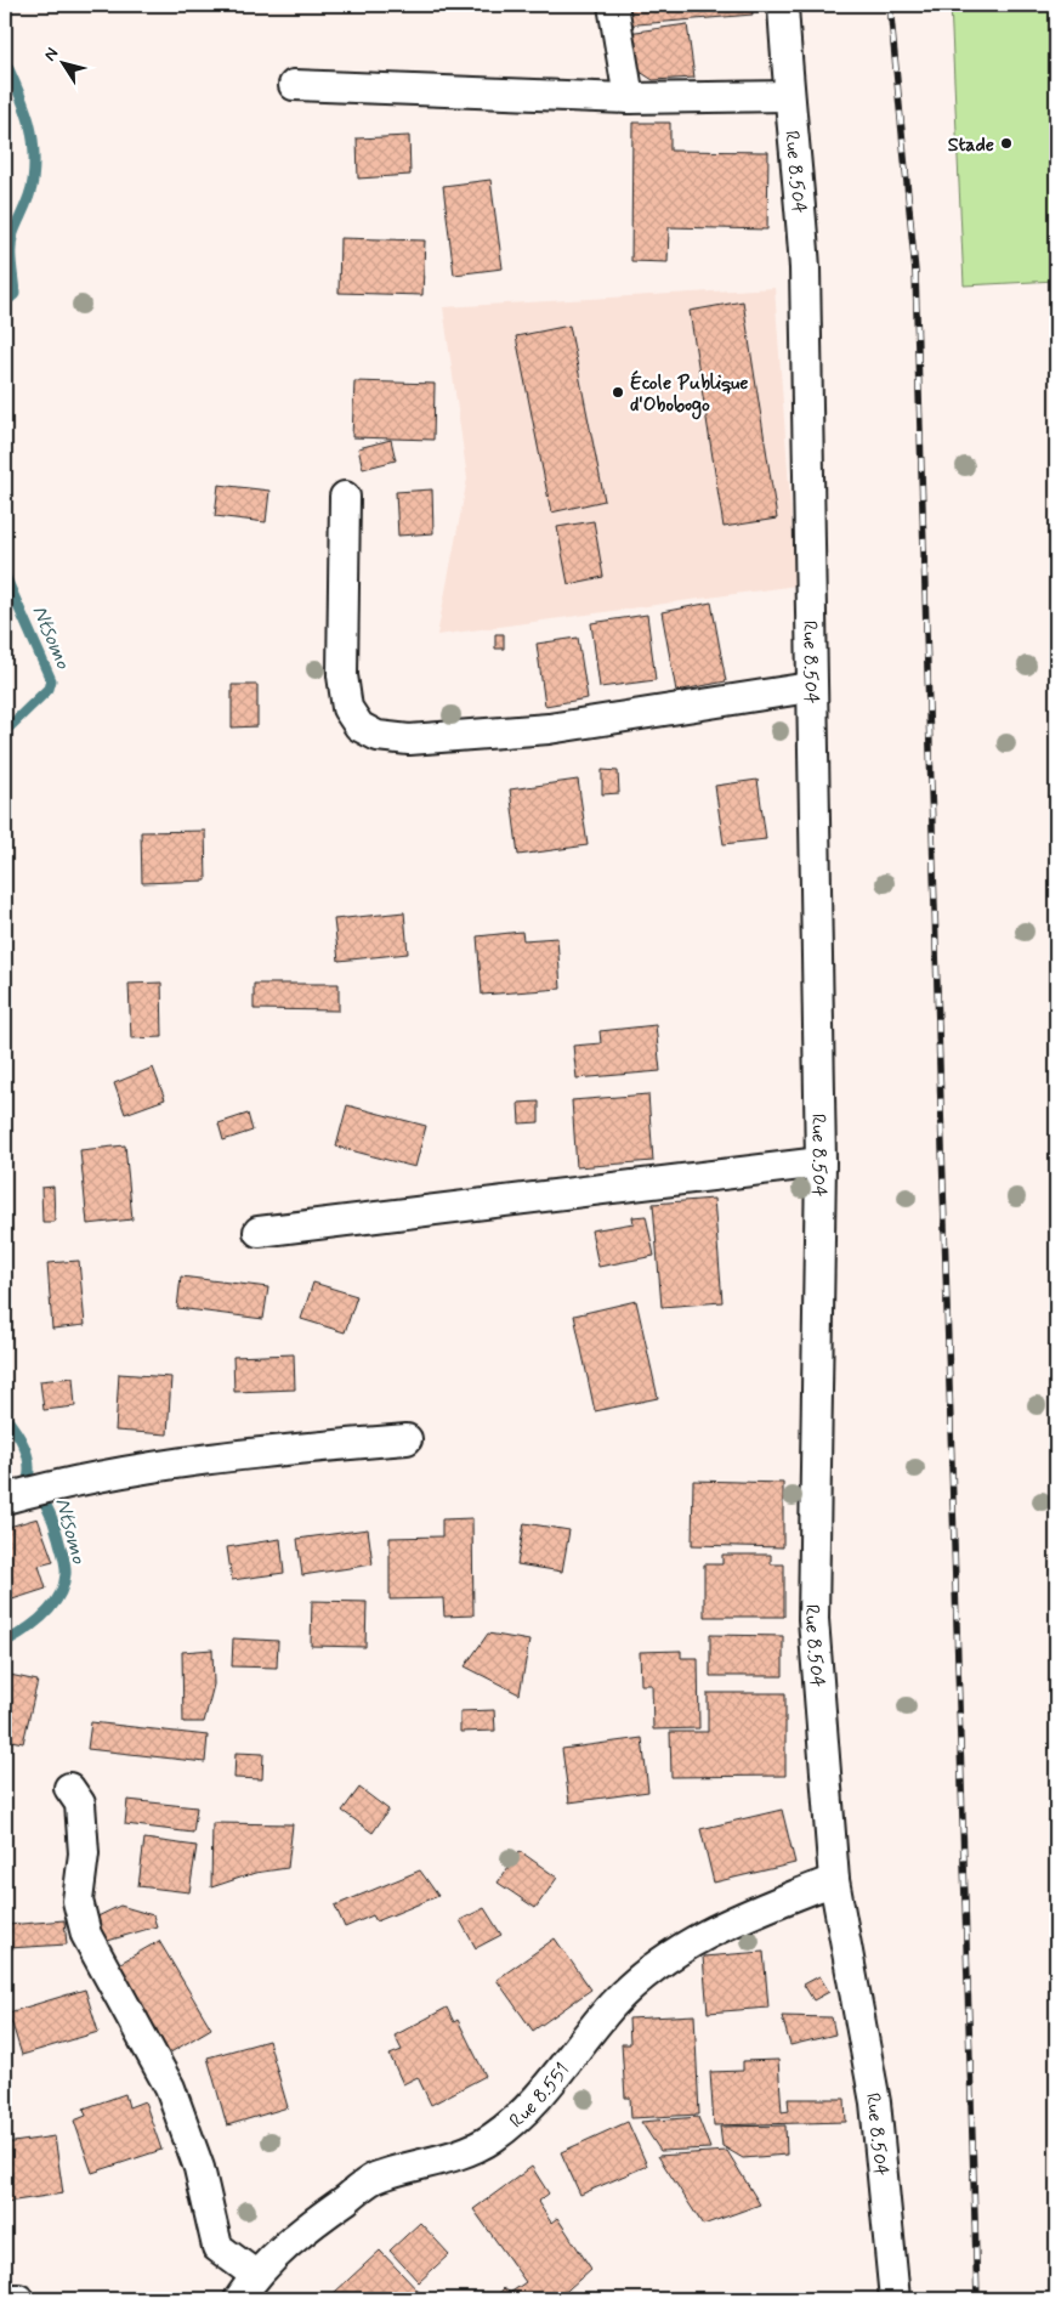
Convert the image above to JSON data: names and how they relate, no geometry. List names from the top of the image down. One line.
{"streets":{"street":["Rue 8.504","Rue 8.551"]},"crossings":[["Rue 8.504","Rue 8.551"]],"water":["Ntsomo"],"places":["Stade","École Publique d'Obobogo"],"north":"top left"}
